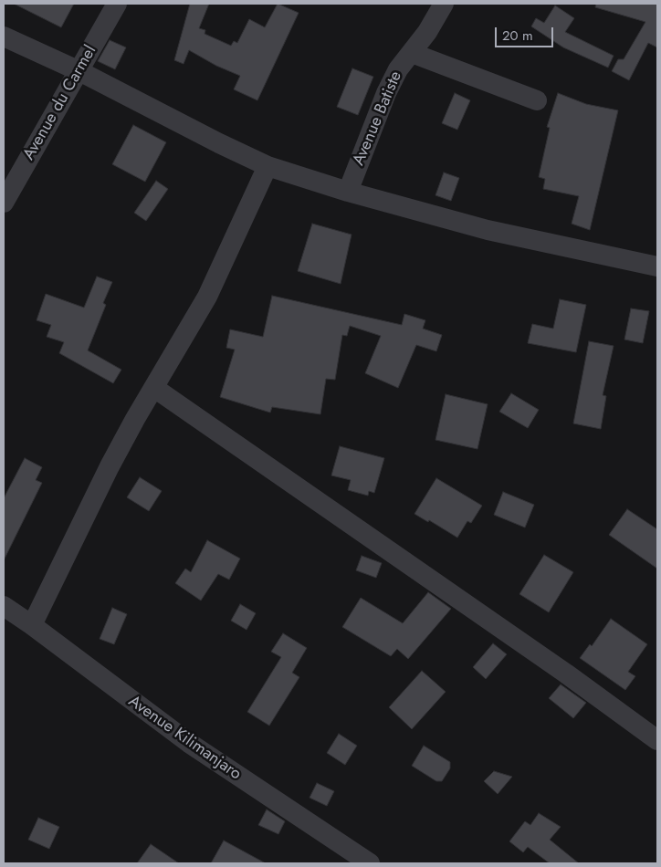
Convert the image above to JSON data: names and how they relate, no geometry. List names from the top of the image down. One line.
{"streets":{"street":["Avenue du Carmel","Avenue Batiste","Avenue Kilimanjaro"]},"scale_bar":"20 m"}
